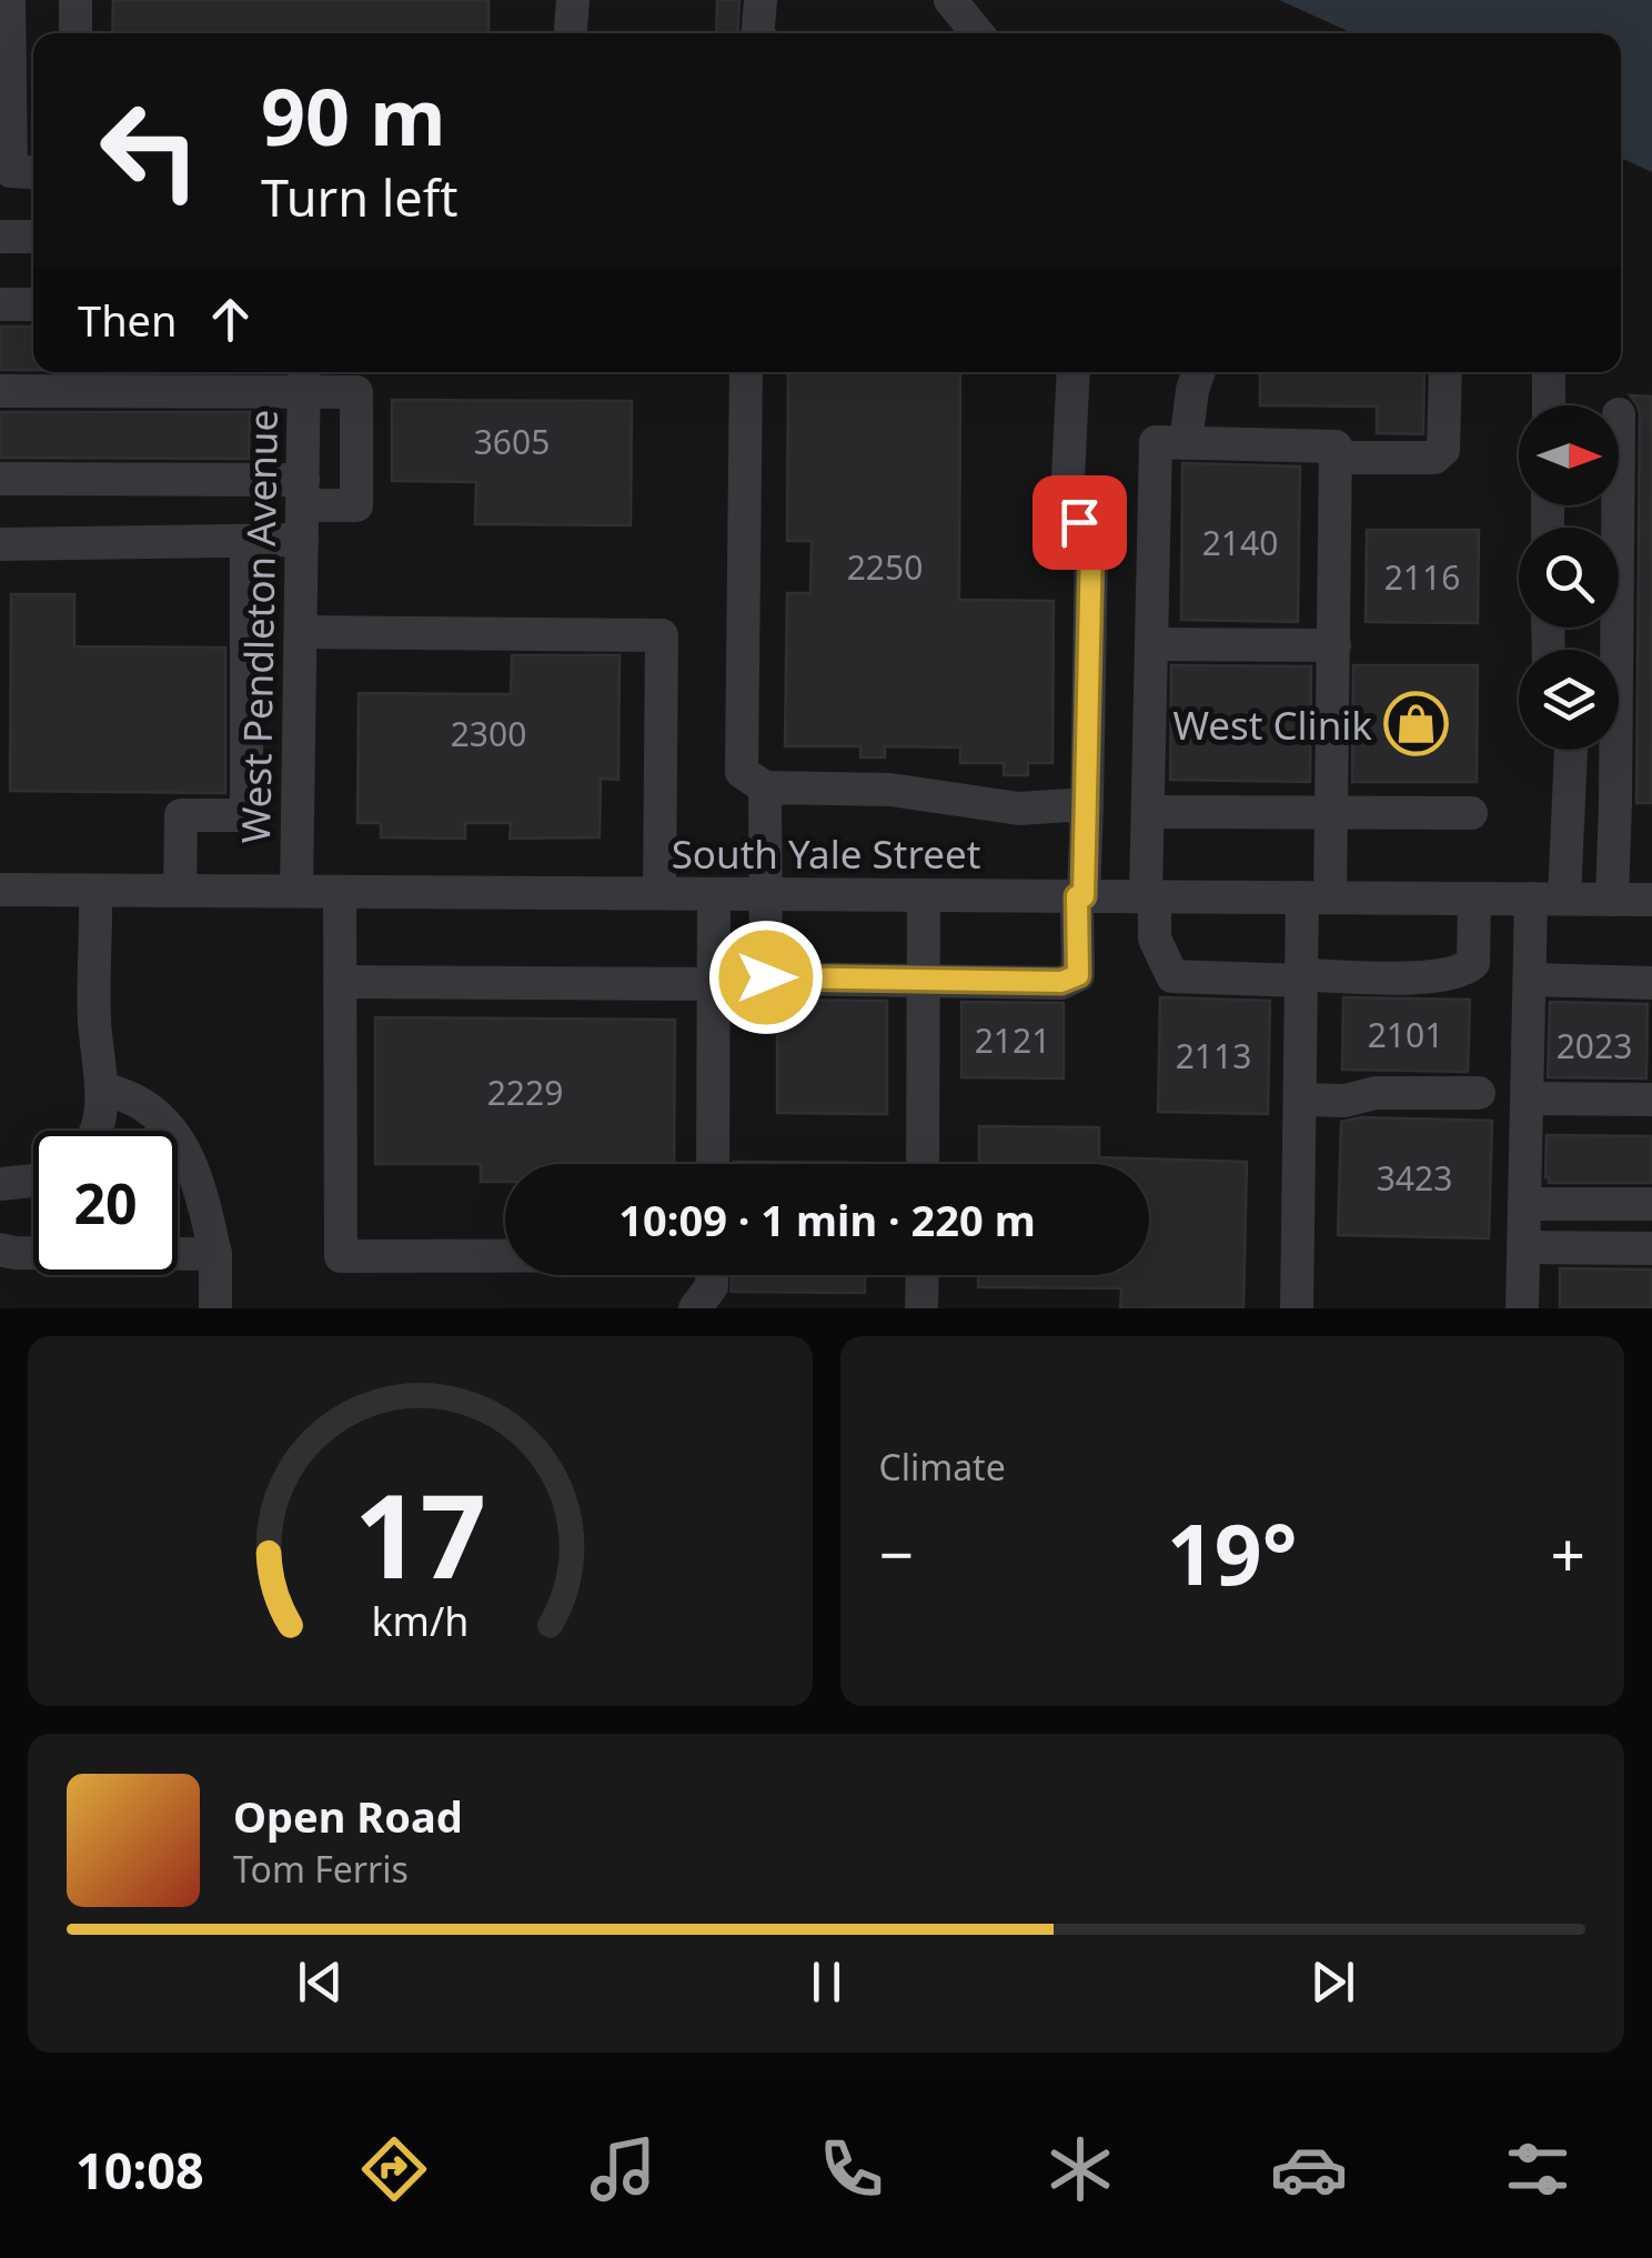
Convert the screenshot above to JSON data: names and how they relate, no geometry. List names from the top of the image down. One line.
{"streets":{"street":["West Pendleton Avenue","South Yale Street"]},"crossings":[["West Pendleton Avenue","South Yale Street"]],"places":{"shop":["West Clinik"]},"house_numbers":["3605","2140","2250","2116","2300","2101","2121","2023","2113","2229","3423"],"north":"right","page":{"turn":["90 m","Turn left"],"then":"Then","limit":"20","trip":"10:09 · 1 min · 220 m","tile":"Climate","heat":["−","19°","+"],"song":["Open Road","Tom Ferris"],"tabs":"10:08","gauge":["17","km/h"]}}
